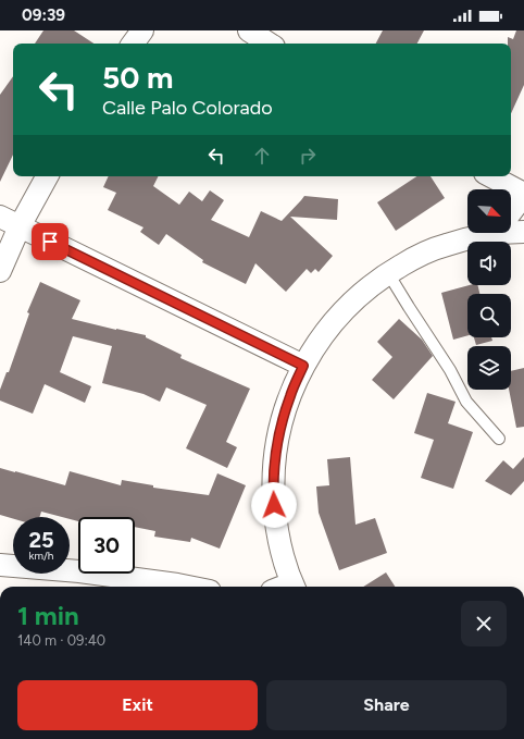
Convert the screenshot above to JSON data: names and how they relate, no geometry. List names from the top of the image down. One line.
{"north":"bottom right","page":{"status":"09:39","turn":["50 m","Calle Palo Colorado"],"speed":"25 km/h","limit":"30","heading":["1 min","140 m · 09:40"],"buttons":["Exit","Share"]}}
